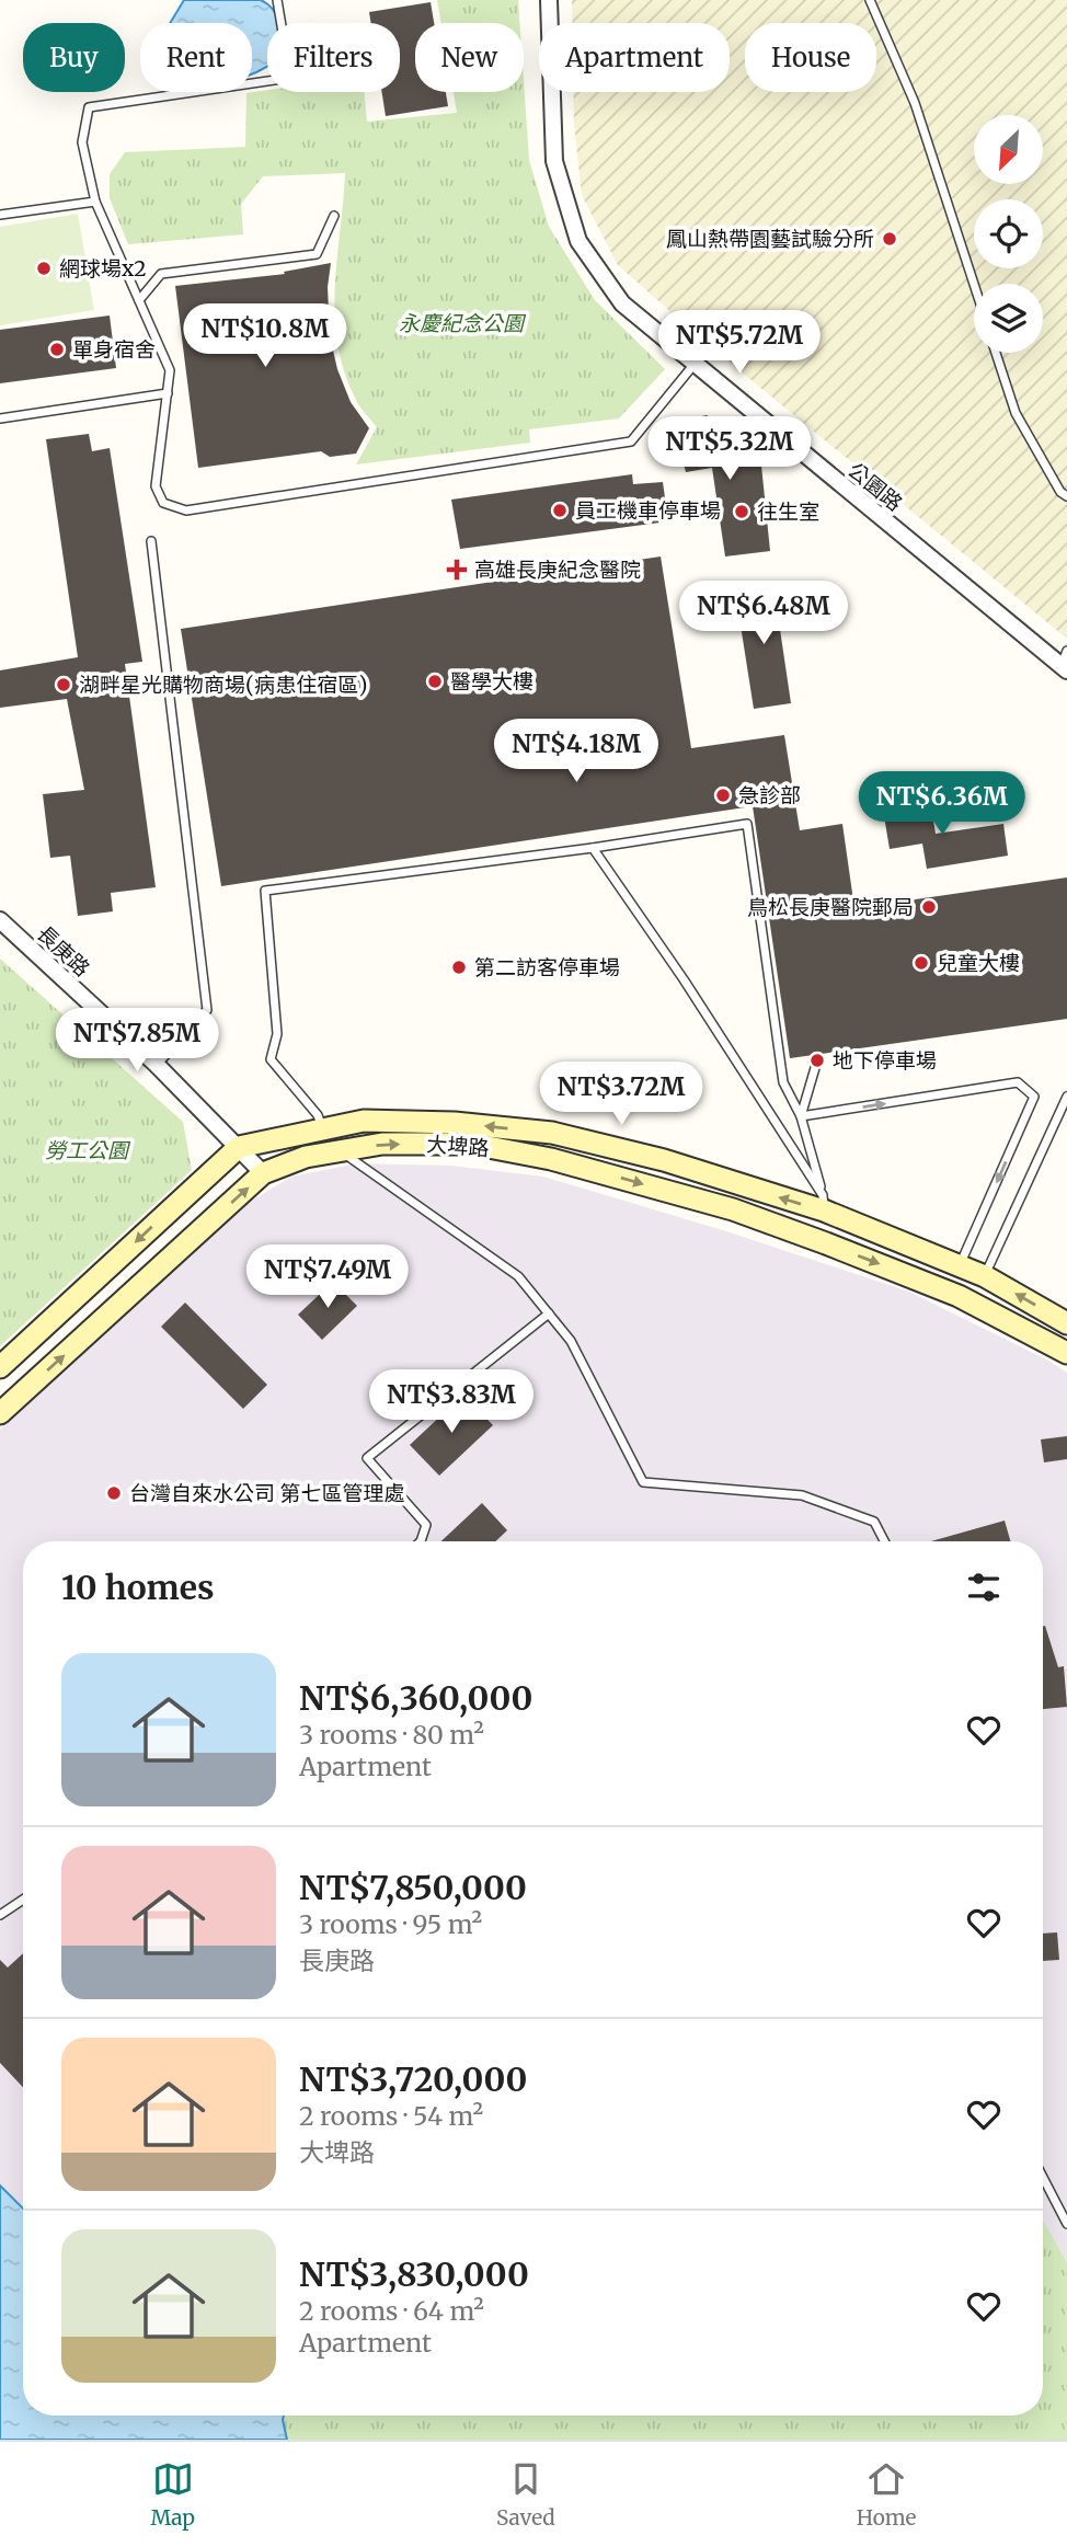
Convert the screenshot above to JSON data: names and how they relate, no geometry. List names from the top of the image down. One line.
{"streets":{"main road":["大埤路"],"street":["公園路","長庚路"]},"crossings":[["長庚路","大埤路"]],"parks":["永慶紀念公園","勞工公園"],"places":{"other":["鳳山熱帶園藝試驗分所","網球場x2","單身宿舍","員工機車停車場","往生室","醫學大樓","湖畔星光購物商場(病患住宿區)","急診部","鳥松長庚醫院郵局","兒童大樓","第二訪客停車場","地下停車場","台灣自來水公司 第七區管理處"],"health":["高雄長庚紀念醫院"]},"north":"bottom left","page":{"chip":["Buy","Rent","Filters","New","Apartment","House"],"price":["NT$10.8M","NT$5.72M","NT$5.32M","NT$6.48M","NT$4.18M","NT$6.36M","NT$7.85M","NT$3.72M","NT$7.49M","NT$3.83M"],"heading":"10 homes","list":[{"name":"NT$6,360,000","note":"3 rooms · 80 m² · Apartment"},{"name":"NT$7,850,000","note":"3 rooms · 95 m² · 長庚路"},{"name":"NT$3,720,000","note":"2 rooms · 54 m² · 大埤路"},{"name":"NT$3,830,000","note":"2 rooms · 64 m² · Apartment"}],"tabs":["Map","Saved","Home"]}}
